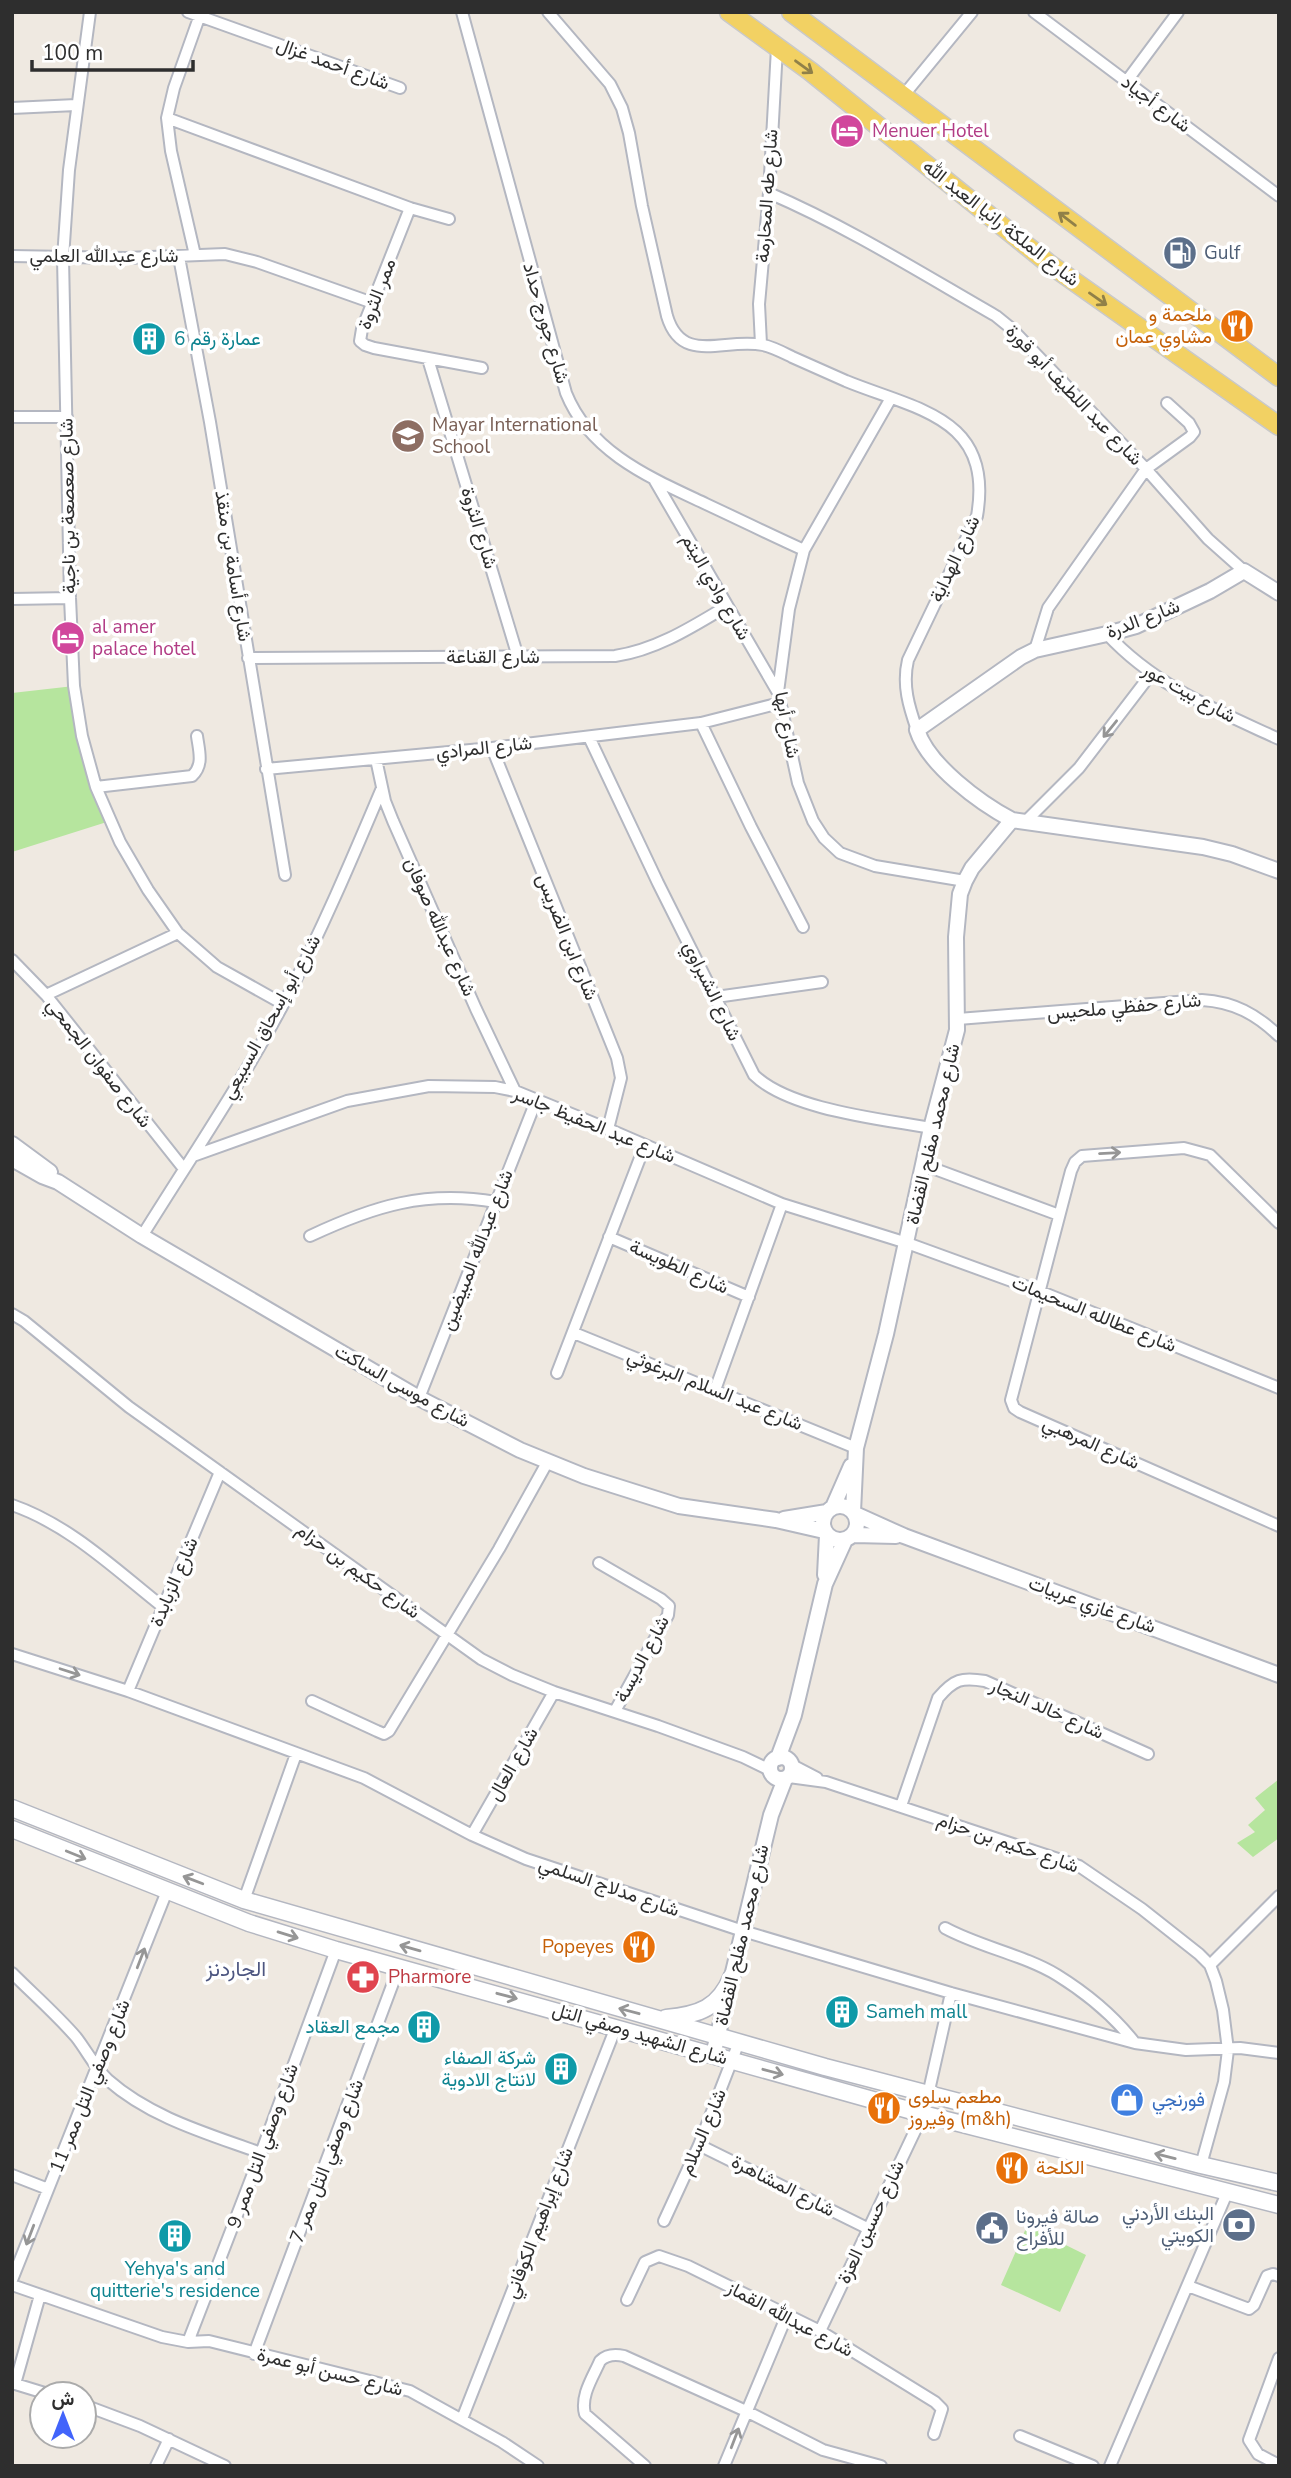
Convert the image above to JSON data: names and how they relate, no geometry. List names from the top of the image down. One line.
{"streets":{"main road":["شارع الملكة رانيا العبد الله","شارع الشهيد وصفي التل"],"street":["شارع أحمد غزال","شارع أجياد","شارع طه المحارمة","شارع عبدالله العلمي","ممر الثروة","شارع جورج حداد","شارع عبد اللطيف أبو قورة","شارع صعصعة بن ناجية","شارع الثروة","شارع الهداية","شارع أسامة بن منقذ","شارع وادي اليتم","شارع الدرة","شارع القناعة","شارع بيت عور","شارع أبها","شارع المرادي","شارع عبدالله صوفان","شارع ابن الضريس","شارع الشبراوي","شارع حفظي ملحيس","شارع أبو إسحاق السبيعي","شارع صفوان الجمحي","شارع عبد الحفيظ جاسر","شارع محمد مفلح القضاة","شارع عبدالله المبيضين","شارع الطويسة","شارع عطالله السحيمات","شارع موسى الساكت","شارع عبد السلام البرغوثي","شارع المرهبي","شارع حكيم بن حزام","شارع الزبابدة","شارع غازي عربيات","شارع الديسة","شارع خالد النجار","شارع العال","شارع مدلاج السلمي","شارع وصفي التل ممر 11","شارع السلام","شارع وصفي التل ممر 9","شارع وصفي التل ممر 7","شارع المشاهرة","شارع حسين العزة","شارع إبراهيم الكوفاني","شارع عبدالله القماز","شارع حسن أبو عمرة"]},"crossings":[["شارع طه المحارمة","شارع الملكة رانيا العبد الله"],["شارع طه المحارمة","شارع عبد اللطيف أبو قورة"],["شارع طه المحارمة","شارع الهداية"],["شارع عبدالله العلمي","ممر الثروة"],["شارع عبدالله العلمي","شارع صعصعة بن ناجية"],["شارع عبدالله العلمي","شارع أسامة بن منقذ"],["ممر الثروة","شارع الثروة"],["شارع جورج حداد","شارع وادي اليتم"],["شارع جورج حداد","شارع أبها"],["شارع عبد اللطيف أبو قورة","شارع الدرة"],["شارع صعصعة بن ناجية","شارع أبو إسحاق السبيعي"],["شارع الثروة","شارع القناعة"],["شارع الهداية","شارع الدرة"],["شارع الهداية","شارع أبها"],["شارع الهداية","شارع محمد مفلح القضاة"],["شارع أسامة بن منقذ","شارع القناعة"],["شارع أسامة بن منقذ","شارع المرادي"],["شارع وادي اليتم","شارع القناعة"],["شارع وادي اليتم","شارع أبها"],["شارع وادي اليتم","شارع المرادي"],["شارع الدرة","شارع بيت عور"],["شارع أبها","شارع المرادي"],["شارع أبها","شارع محمد مفلح القضاة"],["شارع المرادي","شارع عبدالله صوفان"],["شارع المرادي","شارع ابن الضريس"],["شارع المرادي","شارع الشبراوي"],["شارع عبدالله صوفان","شارع أبو إسحاق السبيعي"],["شارع عبدالله صوفان","شارع عبد الحفيظ جاسر"],["شارع ابن الضريس","شارع عبد الحفيظ جاسر"],["شارع الشبراوي","شارع محمد مفلح القضاة"],["شارع حفظي ملحيس","شارع محمد مفلح القضاة"],["شارع أبو إسحاق السبيعي","شارع صفوان الجمحي"],["شارع أبو إسحاق السبيعي","شارع عبد الحفيظ جاسر"],["شارع أبو إسحاق السبيعي","شارع موسى الساكت"],["شارع عبد الحفيظ جاسر","شارع محمد مفلح القضاة"],["شارع عبد الحفيظ جاسر","شارع عبدالله المبيضين"],["شارع عبد الحفيظ جاسر","شارع عطالله السحيمات"],["شارع محمد مفلح القضاة","شارع عطالله السحيمات"],["شارع محمد مفلح القضاة","شارع موسى الساكت"],["شارع محمد مفلح القضاة","شارع عبد السلام البرغوثي"],["شارع محمد مفلح القضاة","شارع حكيم بن حزام"],["شارع محمد مفلح القضاة","شارع غازي عربيات"],["شارع محمد مفلح القضاة","شارع مدلاج السلمي"],["شارع محمد مفلح القضاة","شارع الشهيد وصفي التل"],["شارع عبدالله المبيضين","شارع موسى الساكت"],["شارع عطالله السحيمات","شارع المرهبي"],["شارع موسى الساكت","شارع غازي عربيات"],["شارع حكيم بن حزام","شارع الزبابدة"],["شارع حكيم بن حزام","شارع الديسة"],["شارع حكيم بن حزام","شارع خالد النجار"],["شارع حكيم بن حزام","شارع العال"],["شارع الزبابدة","شارع مدلاج السلمي"],["شارع العال","شارع مدلاج السلمي"],["شارع الشهيد وصفي التل","شارع وصفي التل ممر 11"],["شارع الشهيد وصفي التل","شارع السلام"],["شارع الشهيد وصفي التل","شارع وصفي التل ممر 9"],["شارع الشهيد وصفي التل","شارع وصفي التل ممر 7"],["شارع الشهيد وصفي التل","شارع حسين العزة"],["شارع الشهيد وصفي التل","شارع إبراهيم الكوفاني"],["شارع وصفي التل ممر 11","شارع حسن أبو عمرة"],["شارع السلام","شارع المشاهرة"],["شارع وصفي التل ممر 9","شارع حسن أبو عمرة"],["شارع وصفي التل ممر 7","شارع حسن أبو عمرة"],["شارع المشاهرة","شارع حسين العزة"],["شارع حسين العزة","شارع عبدالله القماز"],["شارع إبراهيم الكوفاني","شارع حسن أبو عمرة"]],"districts":["الجاردنز"],"places":{"hotel":["Menuer Hotel","al amer palace hotel"],"fuel station":["Gulf"],"restaurant":["ملحمة و مشاوي عمان","Popeyes","مطعم سلوى وفيروز (m&h)","الكلحة"],"building":["عمارة رقم 6","Sameh mall","مجمع العقاد","شركة الصفاء لانتاج الادوية","Yehya's and quitterie's residence"],"school or university":["Mayar International School"],"pharmacy":["Pharmore"],"shop":["فورنجي"],"bank":["البنك الأردني الكويتي"],"public building":["صالة فيرونا للأفراح"]},"scale_bar":"100 m","north":"top"}
